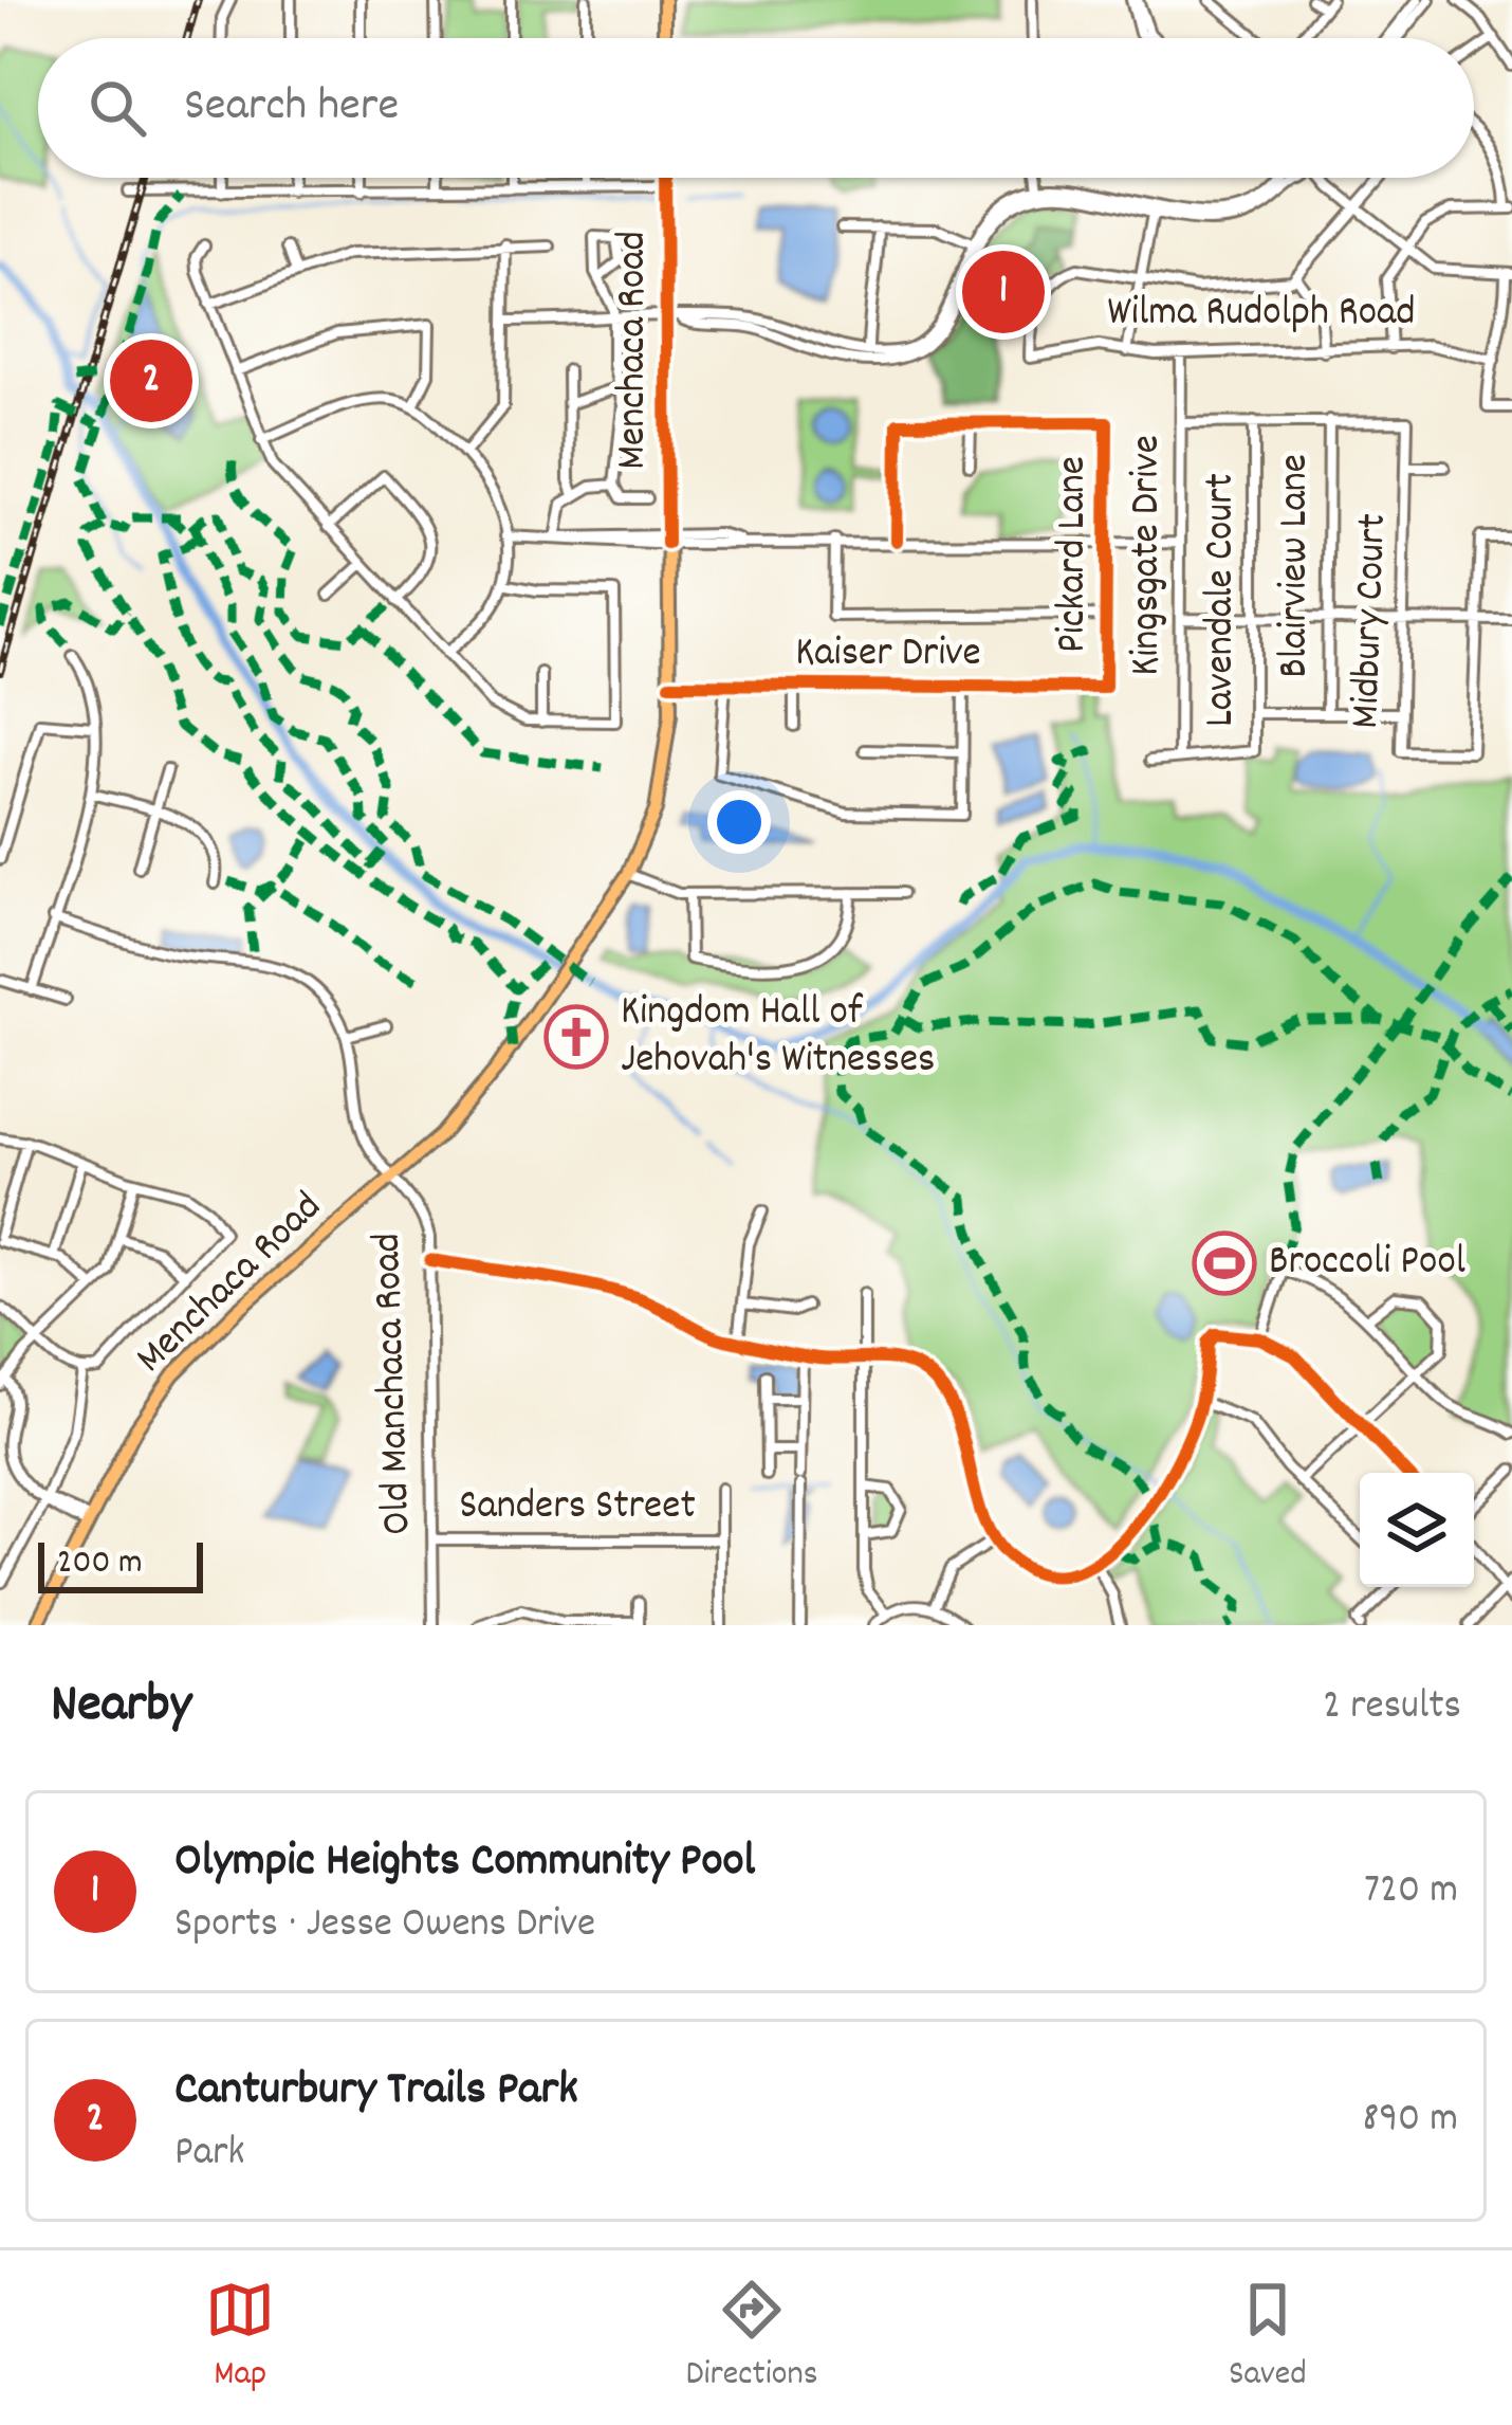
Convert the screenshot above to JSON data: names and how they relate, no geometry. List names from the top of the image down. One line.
{"streets":{"main road":["Menchaca Road"],"street":["Wilma Rudolph Road","Pickard Lane","Kingsgate Drive","Blairview Lane","Lavendale Court","Midbury Court","Kaiser Drive","Old Manchaca Road","Sanders Street"]},"crossings":[["Wilma Rudolph Road","Kingsgate Drive"],["Menchaca Road","Kaiser Drive"],["Menchaca Road","Old Manchaca Road"],["Pickard Lane","Kaiser Drive"],["Kingsgate Drive","Lavendale Court"],["Blairview Lane","Midbury Court"],["Old Manchaca Road","Sanders Street"]],"places":{"church":["Kingdom Hall of Jehovah's Witnesses"],"sports":["Broccoli Pool"]},"scale_bar":"200 m","page":{"search":"Search here","pins":["1","2"],"scale":"200 m","heading":["Nearby","2 results"],"list":[{"mark":"1","name":"Olympic Heights Community Pool","note":"Sports · Jesse Owens Drive","value":"720 m"},{"mark":"2","name":"Canturbury Trails Park","note":"Park","value":"890 m"}],"nav":["Map","Directions","Saved"]}}
